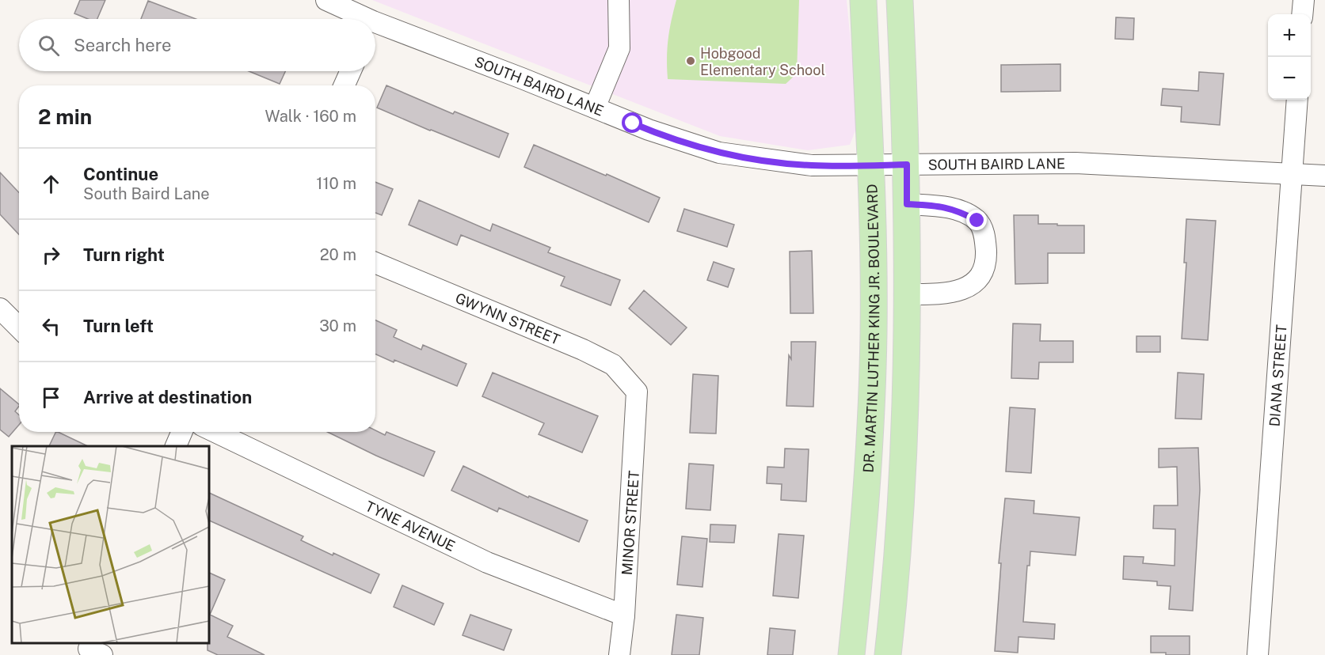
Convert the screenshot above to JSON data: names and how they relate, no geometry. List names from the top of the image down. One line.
{"streets":{"main road":["DR. MARTIN LUTHER KING JR. BOULEVARD"],"street":["SOUTH BAIRD LANE","GWYNN STREET","DIANA STREET","MINOR STREET","TYNE AVENUE"]},"crossings":[["SOUTH BAIRD LANE","DR. MARTIN LUTHER KING JR. BOULEVARD"],["SOUTH BAIRD LANE","DIANA STREET"],["GWYNN STREET","MINOR STREET"],["MINOR STREET","TYNE AVENUE"]],"places":["Hobgood Elementary School"],"page":{"map_buttons":["+","−"],"search":"Search here","heading":["2 min","Walk · 160 m"],"list":[["Continue","South Baird Lane","110 m"],["Turn right","20 m"],["Turn left","30 m"],"Arrive at destination"]}}
